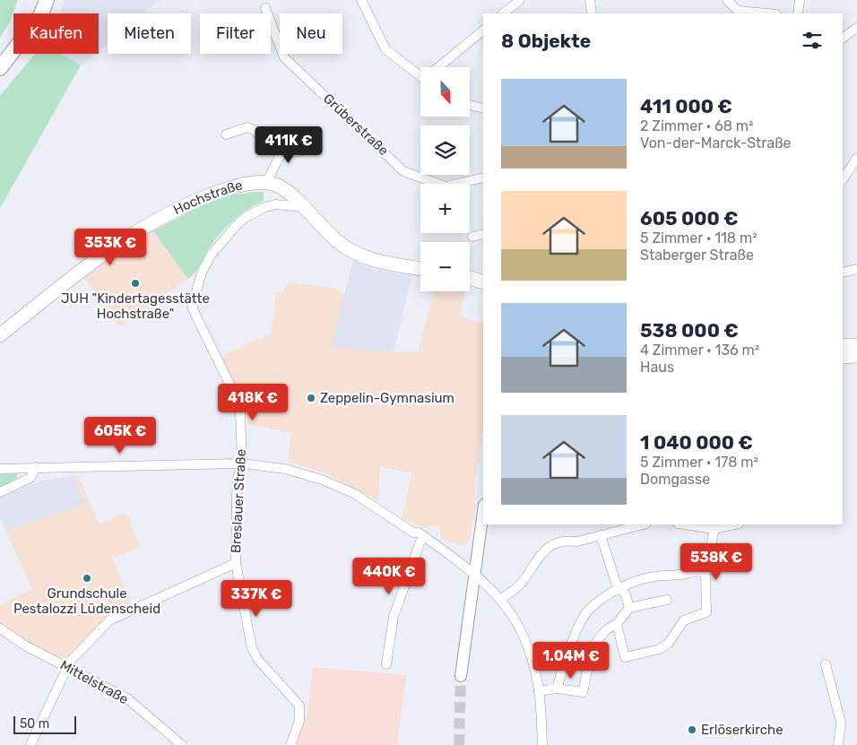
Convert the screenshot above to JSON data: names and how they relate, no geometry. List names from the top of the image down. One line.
{"streets":{"main road":["Hochstraße"],"street":["Grüberstraße","Breslauer Straße","Mittelstraße"]},"crossings":[["Hochstraße","Breslauer Straße"]],"places":["JUH \"Kindertagesstätte Hochstraße\"","Zeppelin-Gymnasium","Grundschule Pestalozzi Lüdenscheid","Erlöserkirche"],"scale_bar":"50 m","north":"bottom","page":{"chip":["Kaufen","Mieten","Filter","Neu"],"heading":"8 Objekte","map_buttons":["+","−"],"list":[{"name":"411 000 €","note":"2 Zimmer · 68 m² · Von-der-Marck-Straße"},{"name":"605 000 €","note":"5 Zimmer · 118 m² · Staberger Straße"},{"name":"538 000 €","note":"4 Zimmer · 136 m² · Haus"},{"name":"1 040 000 €","note":"5 Zimmer · 178 m² · Domgasse"}],"price":["411K €","353K €","418K €","605K €","538K €","440K €","337K €","1.04M €"],"scale":"50 m"}}
